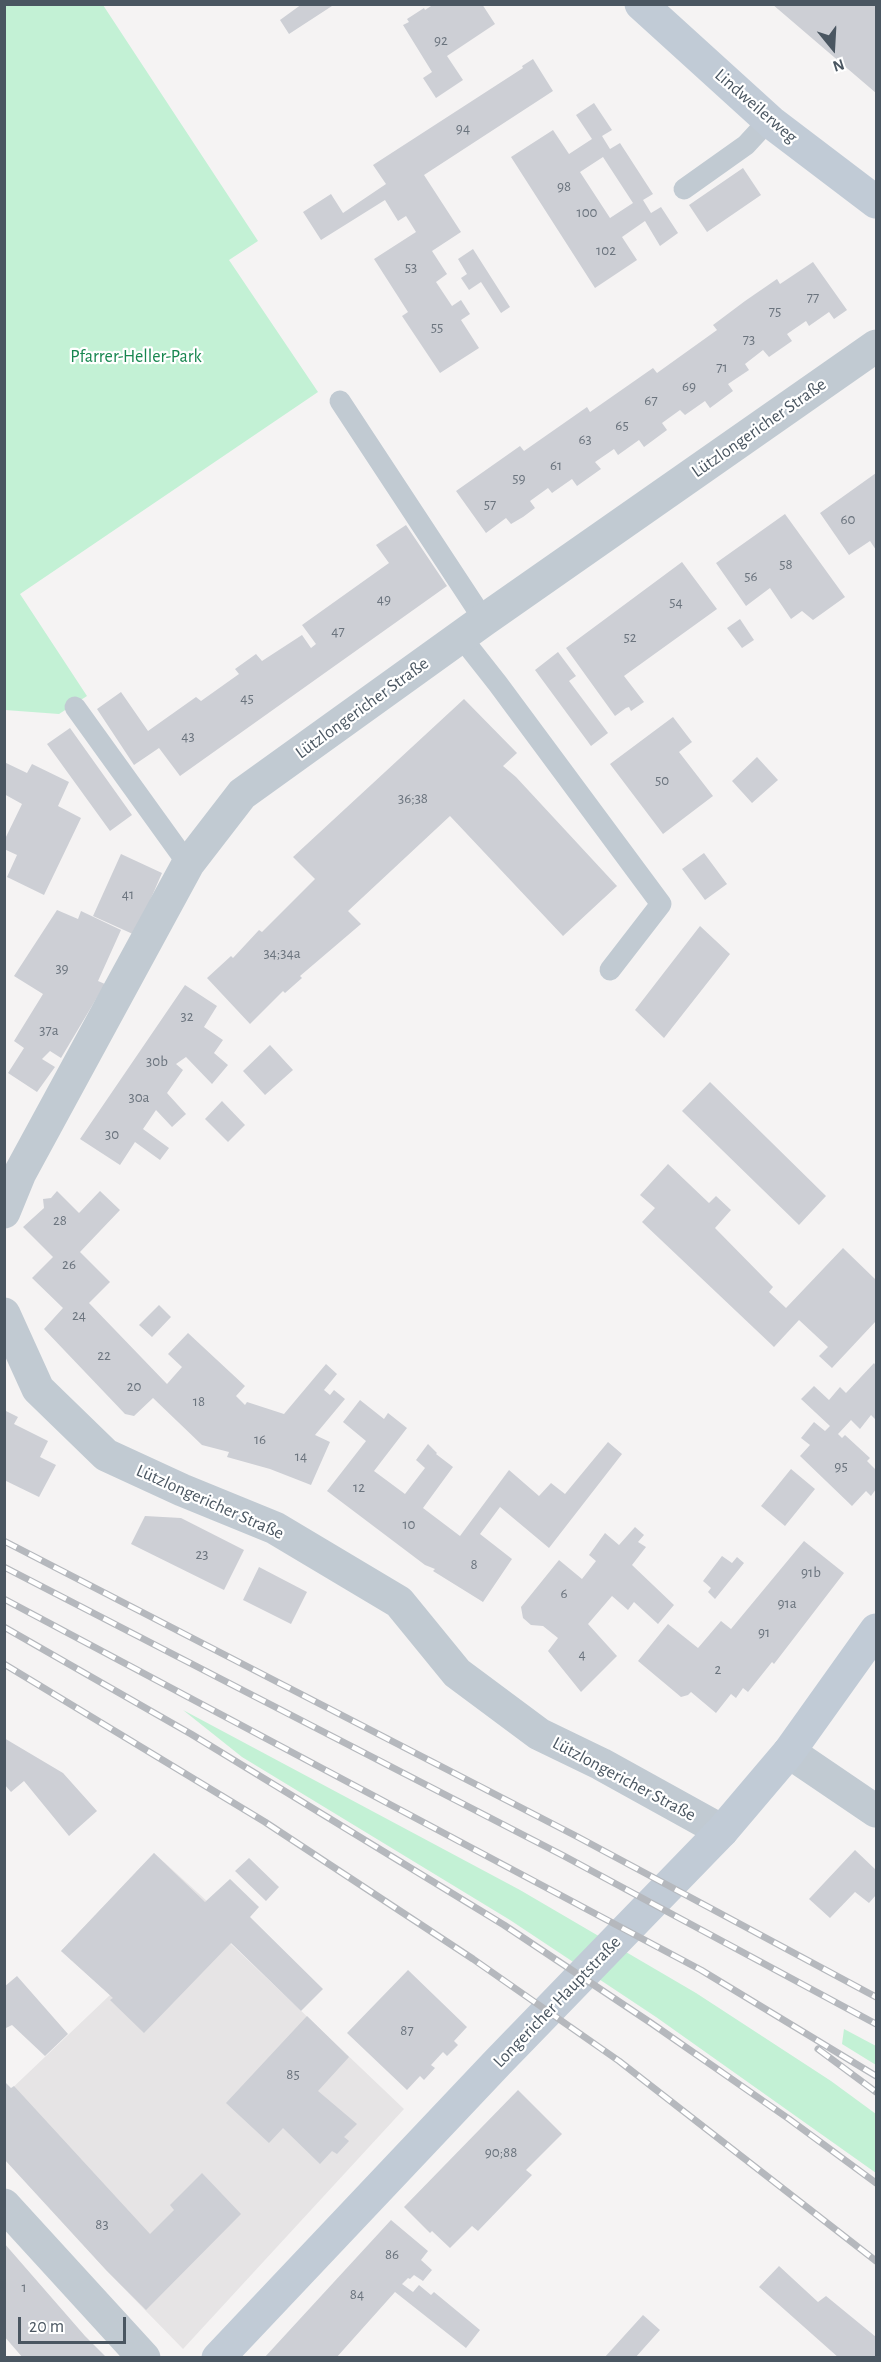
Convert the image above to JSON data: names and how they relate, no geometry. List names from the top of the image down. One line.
{"streets":{"street":["Lindweilerweg","Lützlongericher Straße","Longericher Hauptstraße"]},"crossings":[["Lützlongericher Straße","Longericher Hauptstraße"]],"parks":["Pfarrer-Heller-Park"],"house_numbers":["92","94","98","100","102","53","77","75","55","73","71","69","67","65","63","61","59","57","60","58","56","49","54","47","52","45","43","50","36;38","41","34;34a","39","32","37a","30b","30a","30","28","26","24","22","20","18","16","14","95","12","10","23","8","91b","6","91a","91","4","2","87","85","90;88","83","86","1","84"],"scale_bar":"20 m","north":"bottom"}
